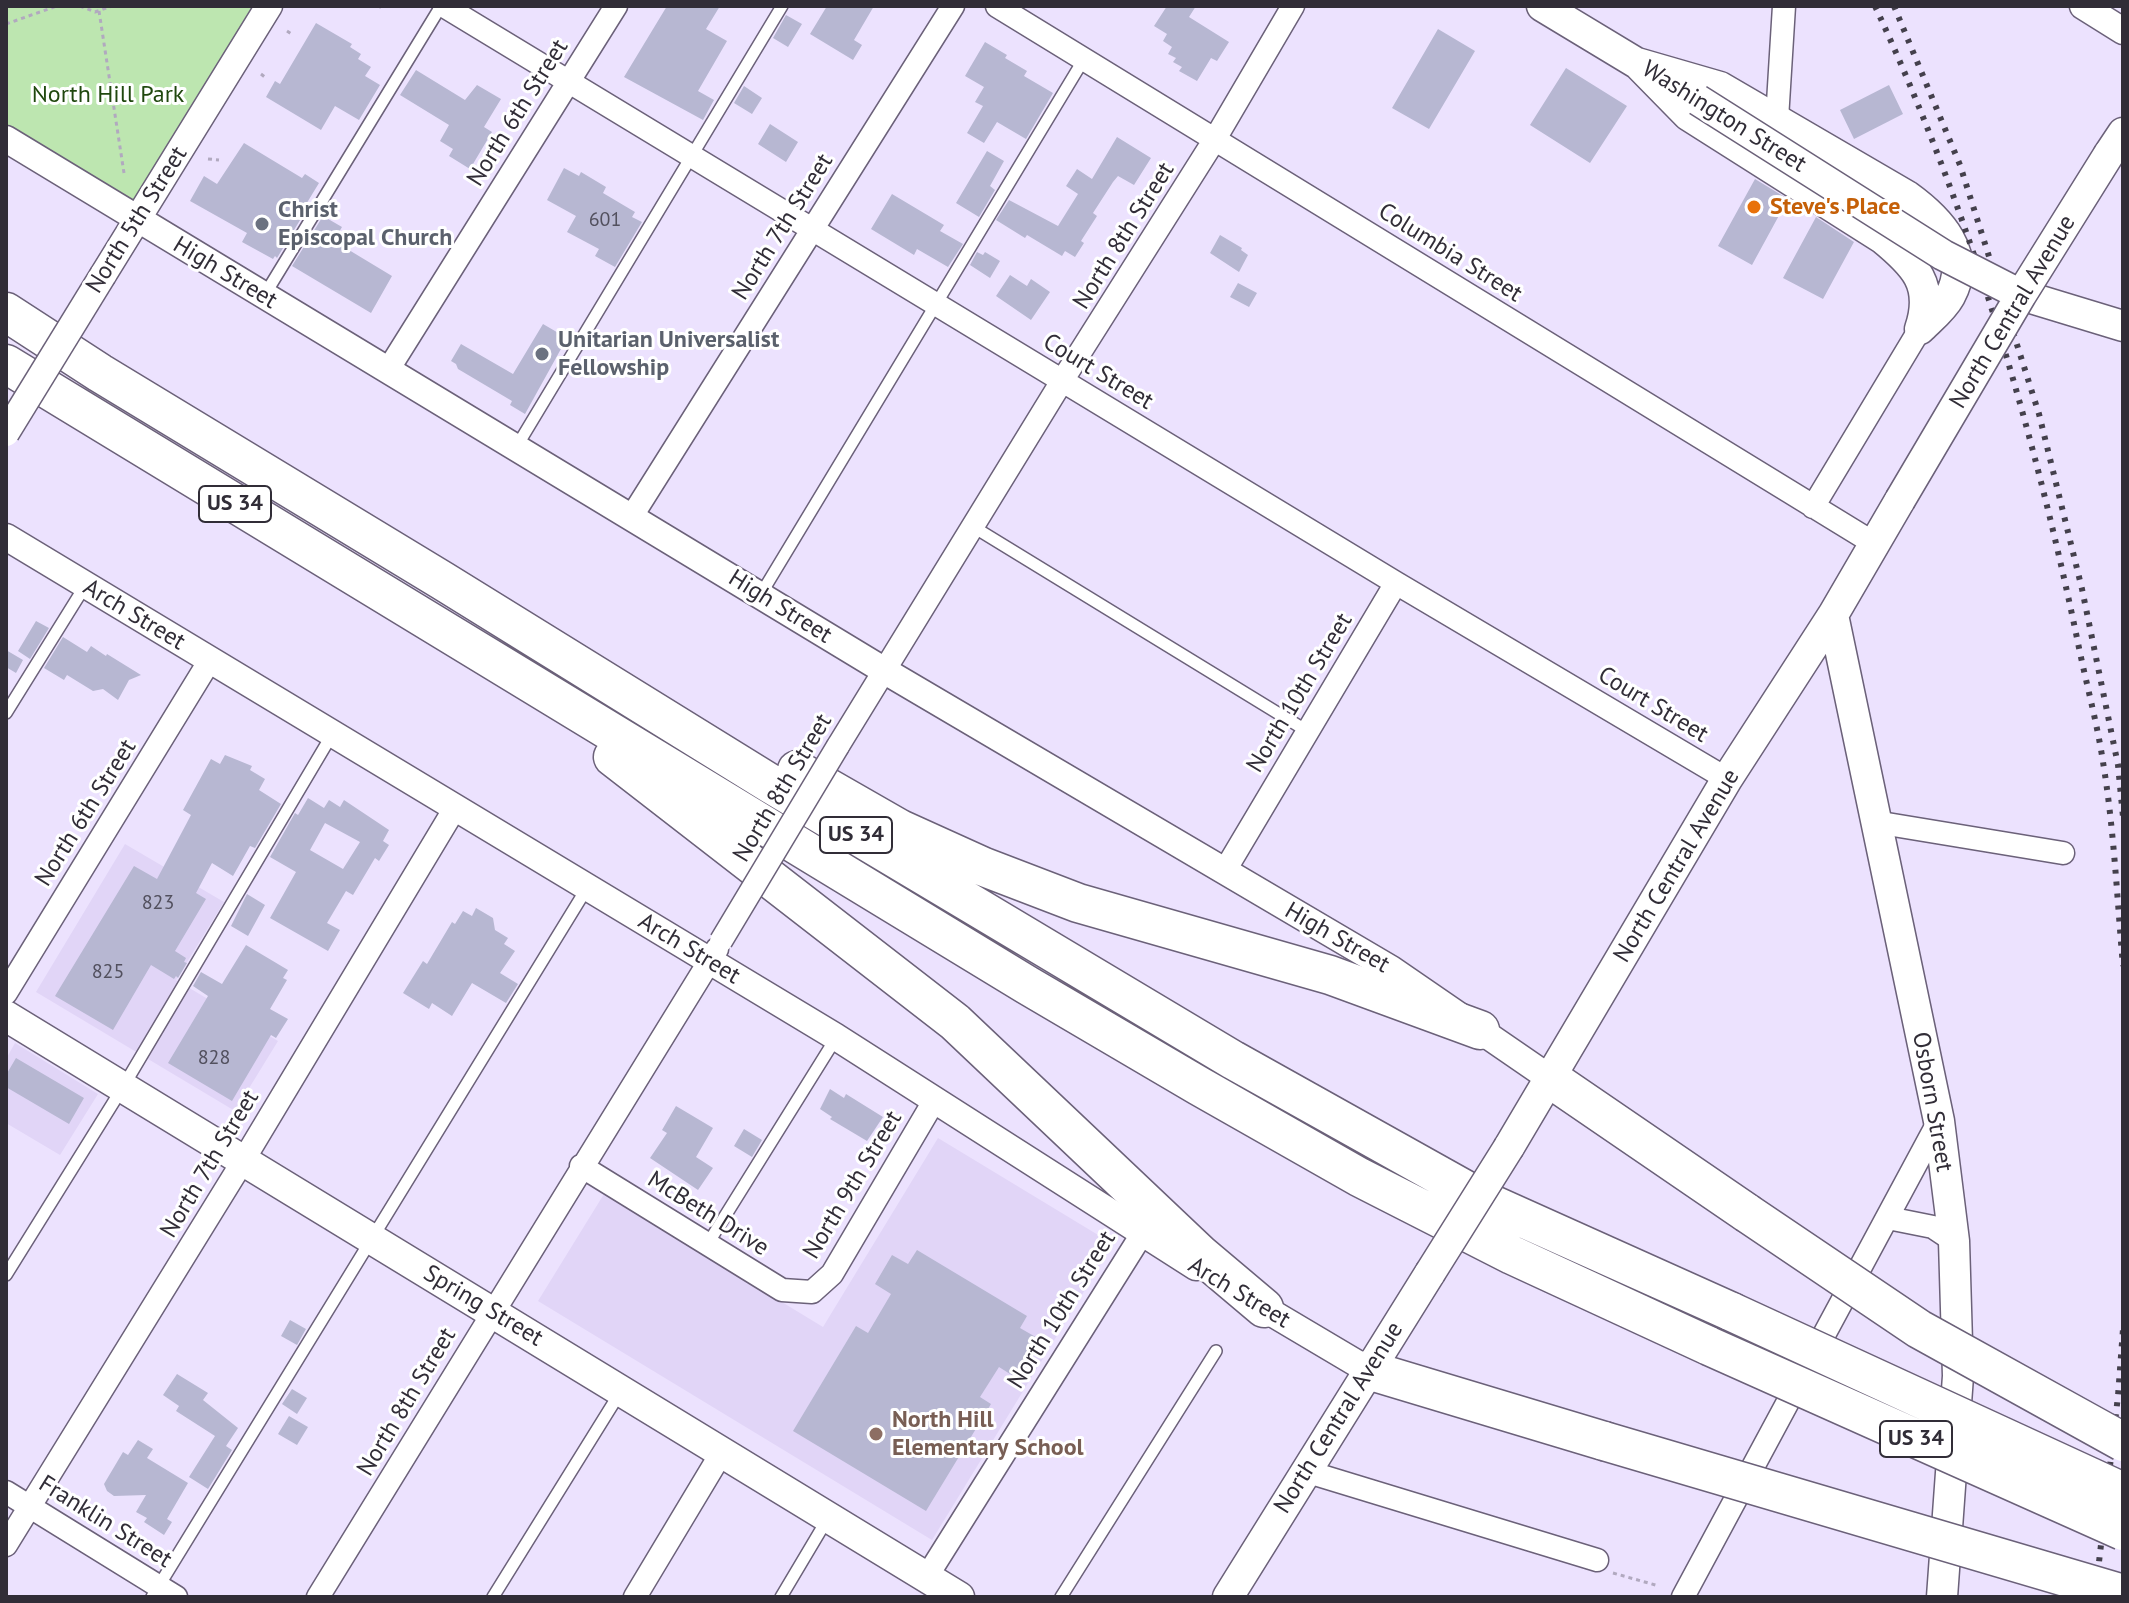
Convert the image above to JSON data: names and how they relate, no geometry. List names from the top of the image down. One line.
{"streets":{"highway":["US 34"],"main road":["Washington Street","North Central Avenue","Osborn Street","Spring Street"],"street":["North 6th Street","North 5th Street","North 7th Street","North 8th Street","Columbia Street","High Street","Court Street","Arch Street","North 10th Street","North 9th Street","McBeth Drive","Franklin Street"]},"crossings":[["North 6th Street","High Street"],["North 6th Street","Court Street"],["North 6th Street","Arch Street"],["Washington Street","North Central Avenue"],["North 5th Street","High Street"],["North 7th Street","High Street"],["North 7th Street","Court Street"],["North 7th Street","Arch Street"],["North 7th Street","Spring Street"],["North 7th Street","Franklin Street"],["North 8th Street","Columbia Street"],["North 8th Street","High Street"],["North 8th Street","Court Street"],["North 8th Street","Arch Street"],["North 8th Street","McBeth Drive"],["North 8th Street","Spring Street"],["Columbia Street","North Central Avenue"],["High Street","North Central Avenue"],["High Street","North 10th Street"],["North Central Avenue","Court Street"],["North Central Avenue","Arch Street"],["North Central Avenue","Osborn Street"],["Court Street","North 10th Street"],["Arch Street","North 10th Street"],["Arch Street","North 9th Street"],["North 10th Street","Spring Street"],["North 9th Street","McBeth Drive"]],"parks":["North Hill Park"],"places":["Steve's Place","Christ Episcopal Church","Unitarian Universalist Fellowship","North Hill Elementary School"],"house_numbers":["601","823","825","828"]}
